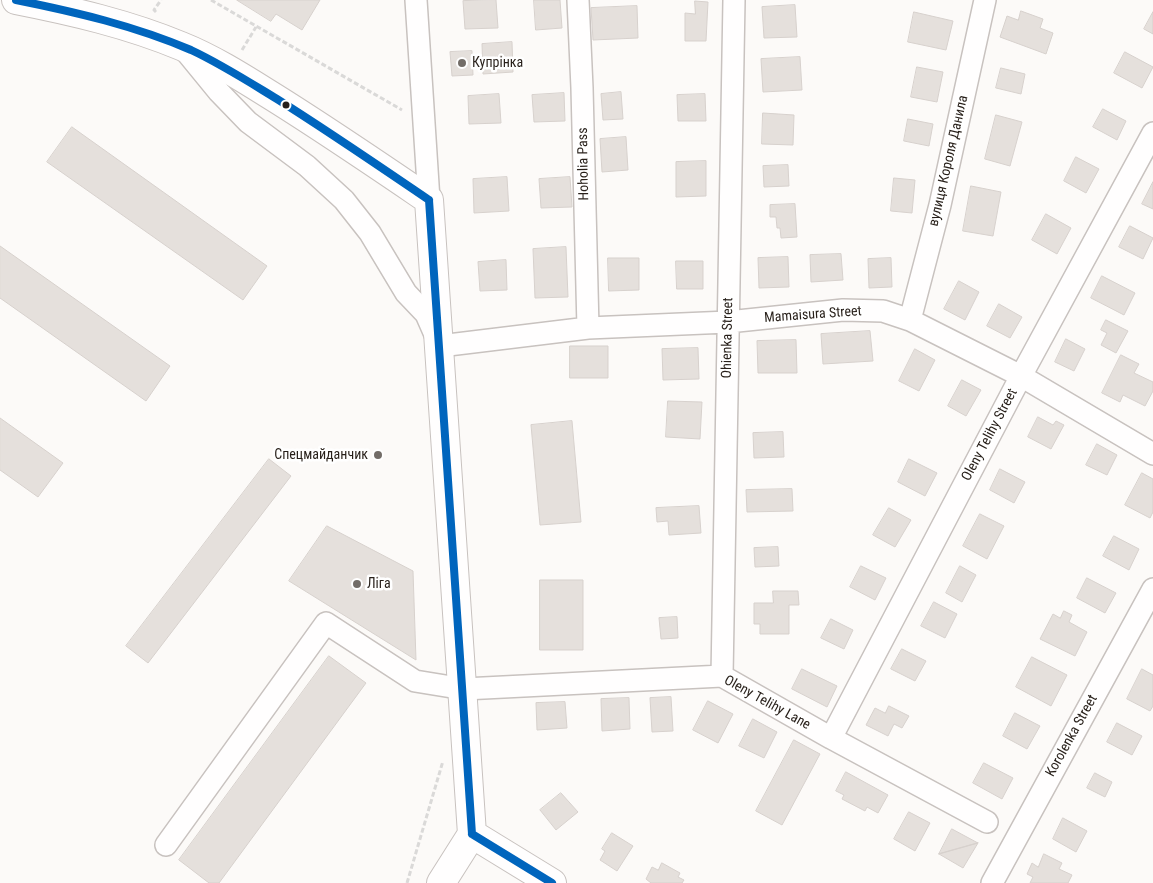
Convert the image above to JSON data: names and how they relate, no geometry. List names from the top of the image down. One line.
{"streets":{"street":["вулиця Короля Данила","Hoholia Pass","Mamaisura Street","Ohienka Street","Oleny Telihy Street","Oleny Telihy Lane","Korolenka Street"]},"crossings":[["вулиця Короля Данила","Mamaisura Street"],["Hoholia Pass","Mamaisura Street"],["Mamaisura Street","Ohienka Street"],["Mamaisura Street","Oleny Telihy Street"],["Ohienka Street","Oleny Telihy Lane"],["Oleny Telihy Street","Oleny Telihy Lane"]],"places":["Купрінка","Спецмайданчик","Ліга"]}
